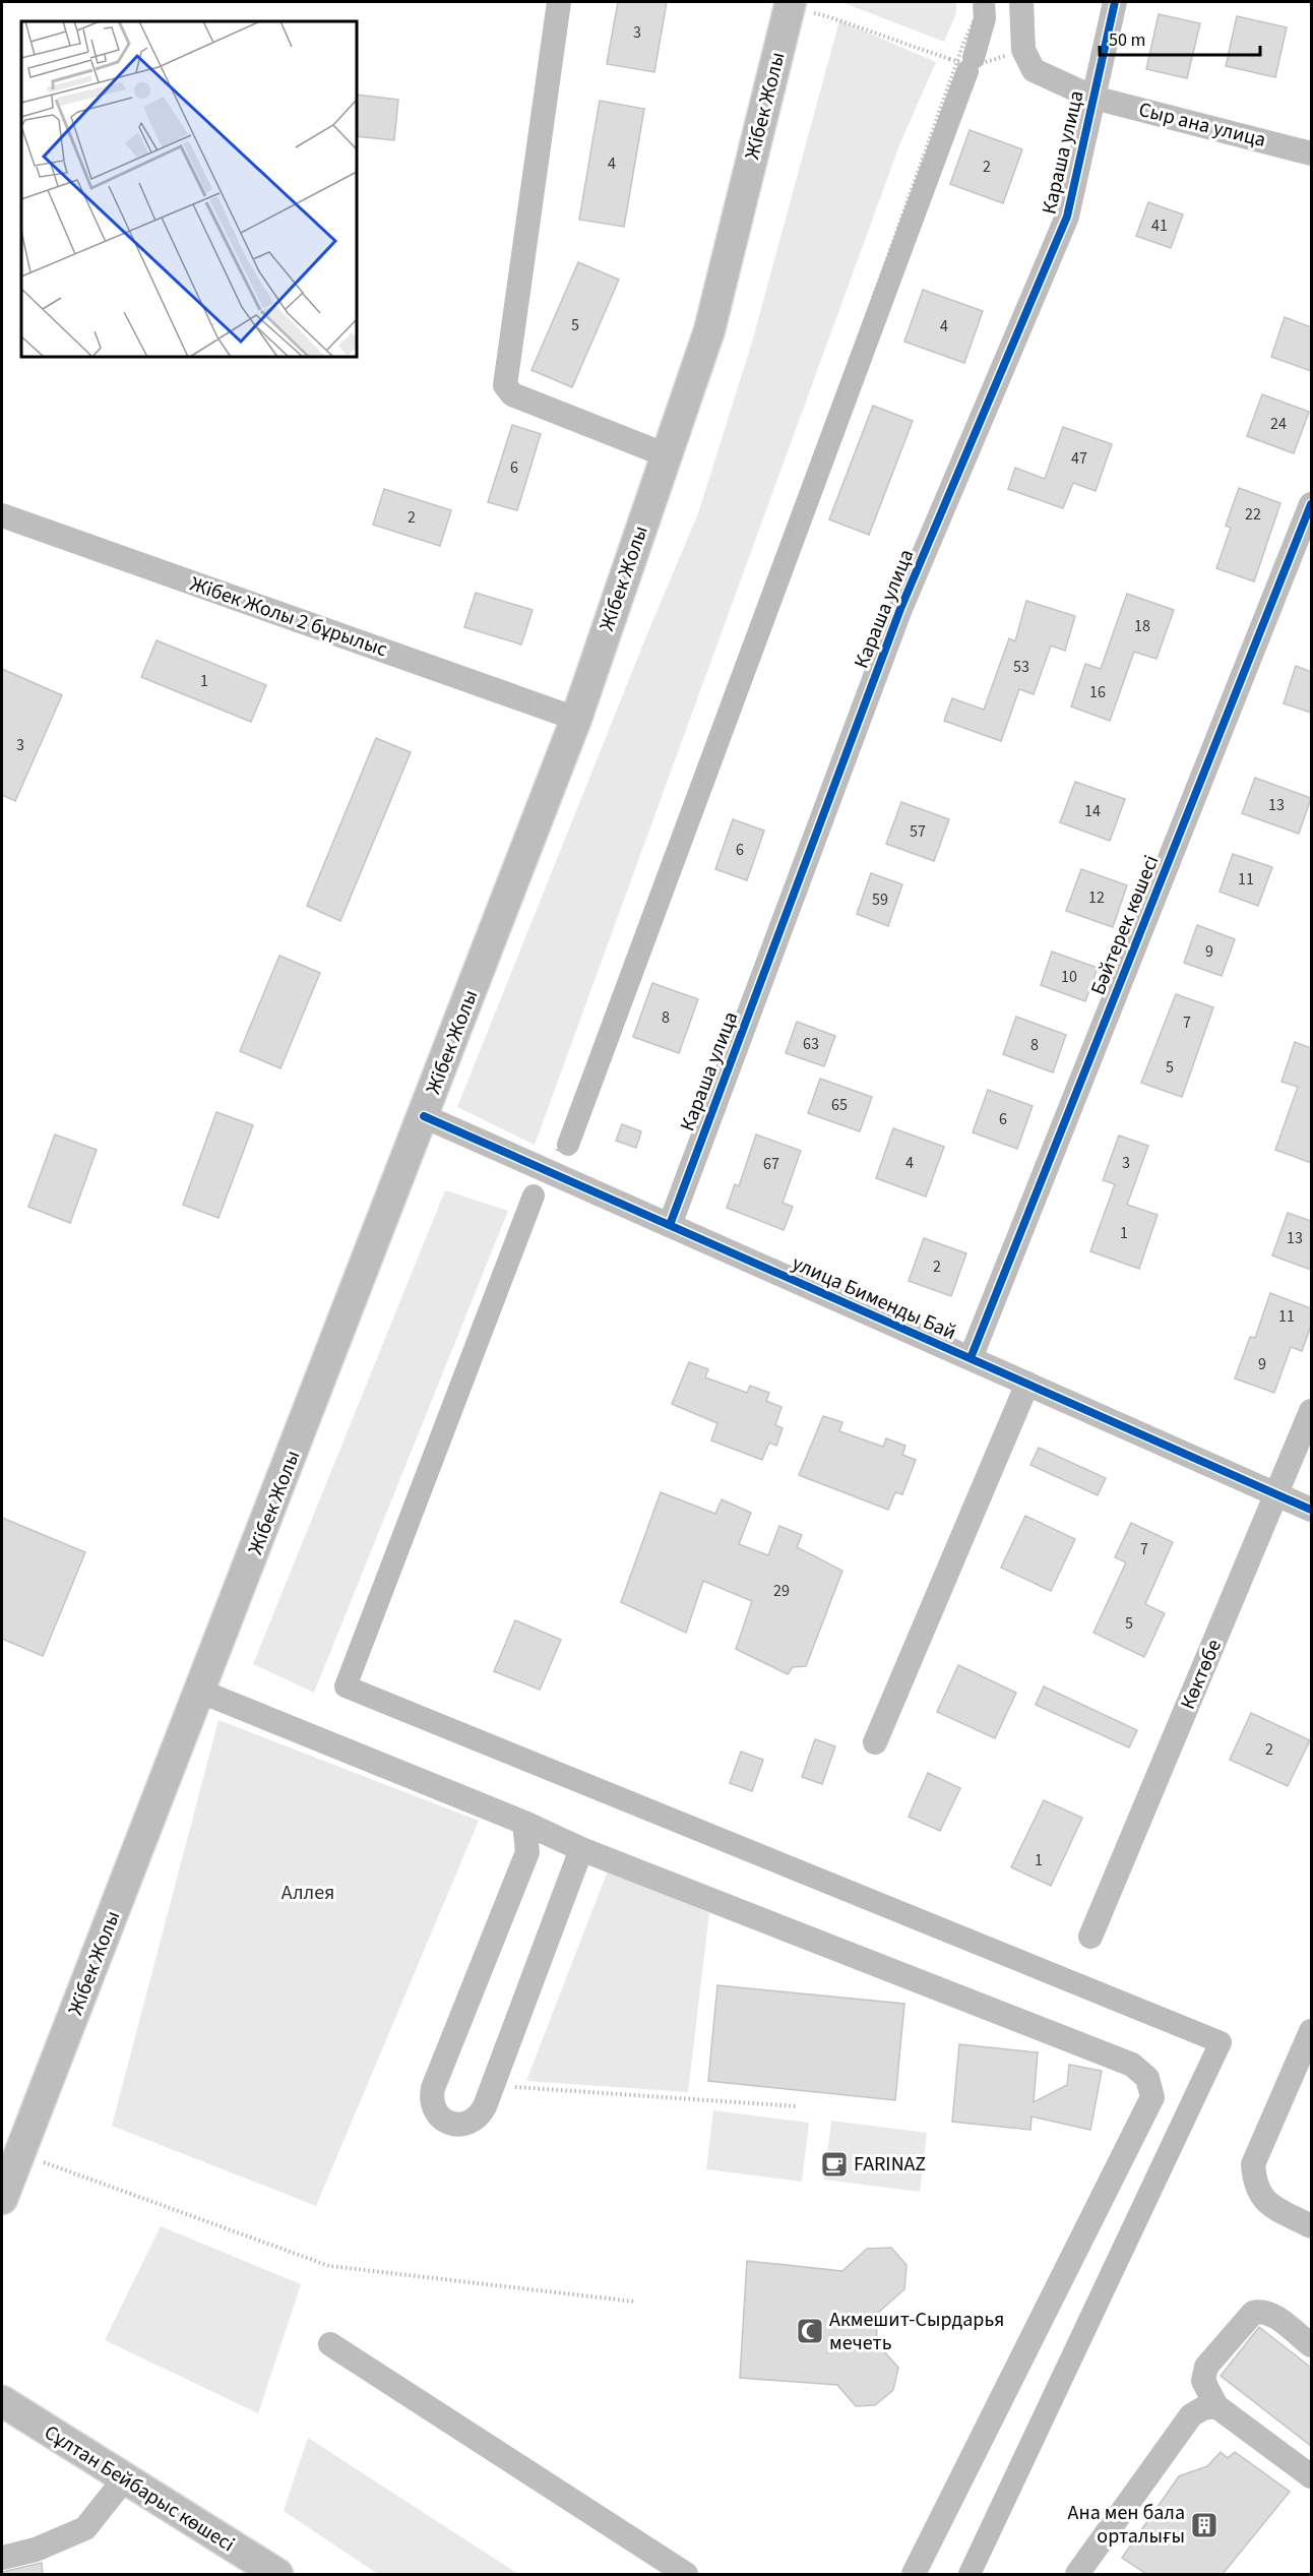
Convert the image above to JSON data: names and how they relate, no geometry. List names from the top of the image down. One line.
{"streets":{"main road":["Жібек Жолы","Сұлтан Бейбарыс көшесі"],"street":["Сыр ана улица","Караша улица","Жібек Жолы 2 бұрылыс","Бәйтерек көшесі","улица Бименды Бай","Көктөбе"]},"crossings":[["Жібек Жолы","Жібек Жолы 2 бұрылыс"],["Жібек Жолы","улица Бименды Бай"],["Сыр ана улица","Караша улица"],["Караша улица","улица Бименды Бай"],["Бәйтерек көшесі","улица Бименды Бай"],["улица Бименды Бай","Көктөбе"]],"parks":["Аллея"],"places":{"cafe":["FARINAZ"],"mosque":["Акмешит-Сырдарья мечеть"],"building":["Ана мен бала орталығы"]},"house_numbers":["3","4","2","41","5","4","24","47","6","22","2","18","53","1","16","3","13","14","57","6","11","12","59","9","10","8","7","63","8","5","65","6","4","3","67","1","13","2","11","9","7","29","5","2","1"],"scale_bar":"50 m"}
